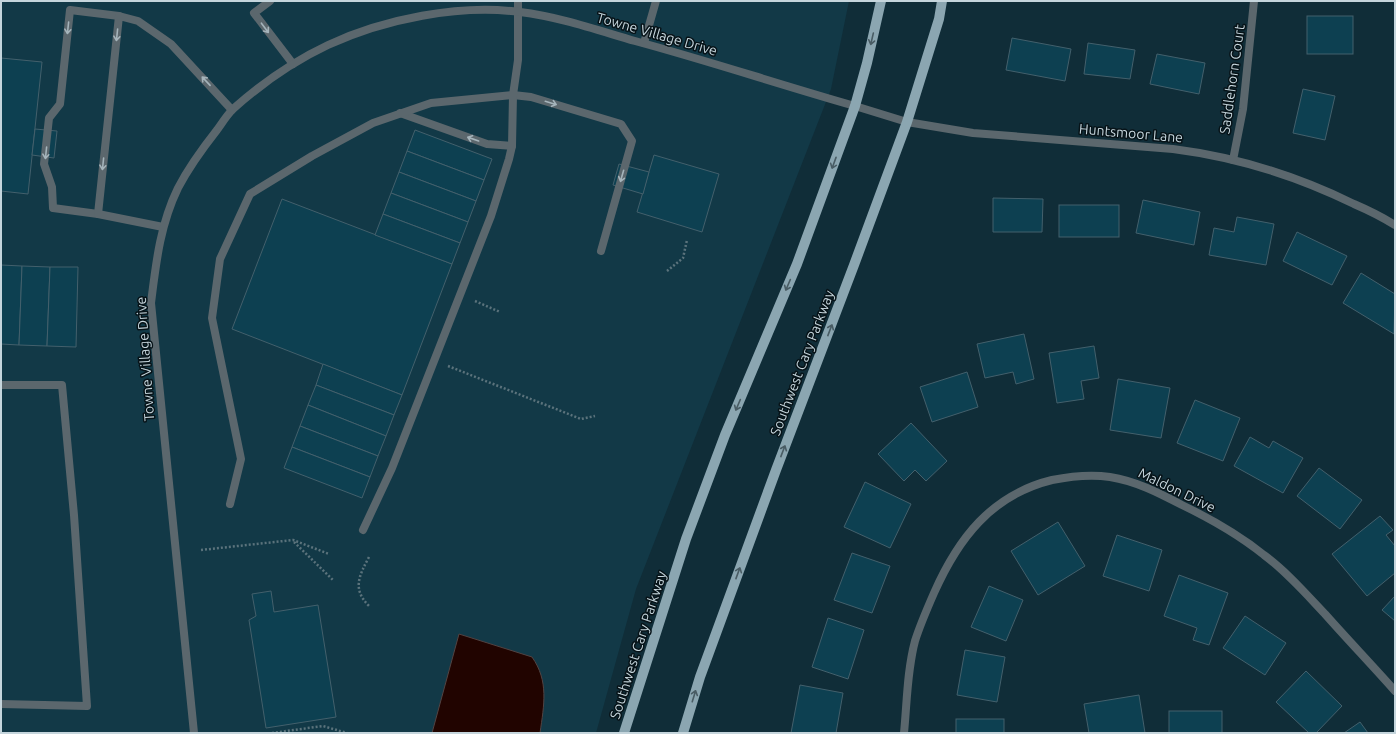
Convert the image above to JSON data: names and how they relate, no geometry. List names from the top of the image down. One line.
{"streets":{"main road":["Southwest Cary Parkway"],"street":["Towne Village Drive","Saddlehorn Court","Huntsmoor Lane","Maldon Drive"]},"crossings":[["Towne Village Drive","Huntsmoor Lane"],["Towne Village Drive","Southwest Cary Parkway"],["Saddlehorn Court","Huntsmoor Lane"],["Huntsmoor Lane","Southwest Cary Parkway"]]}
